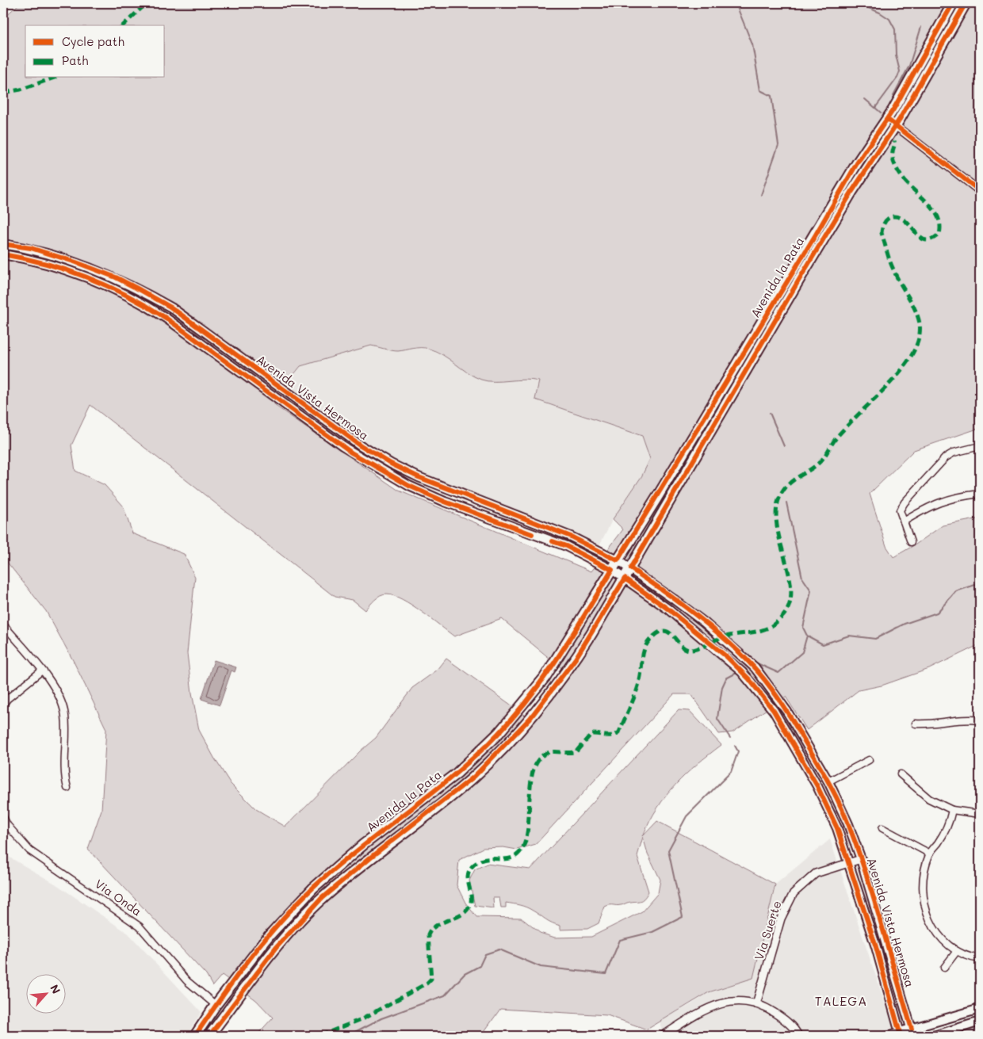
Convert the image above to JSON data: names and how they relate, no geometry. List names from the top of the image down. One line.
{"streets":{"highway":["Avenida la Pata"],"main road":["Avenida Vista Hermosa"],"street":["Via Onda","Via Suerte"]},"crossings":[["Avenida la Pata","Avenida Vista Hermosa"],["Avenida la Pata","Via Onda"],["Avenida Vista Hermosa","Via Suerte"]],"districts":["TALEGA"],"legend":["Cycle path","Path"],"north":"top right"}
